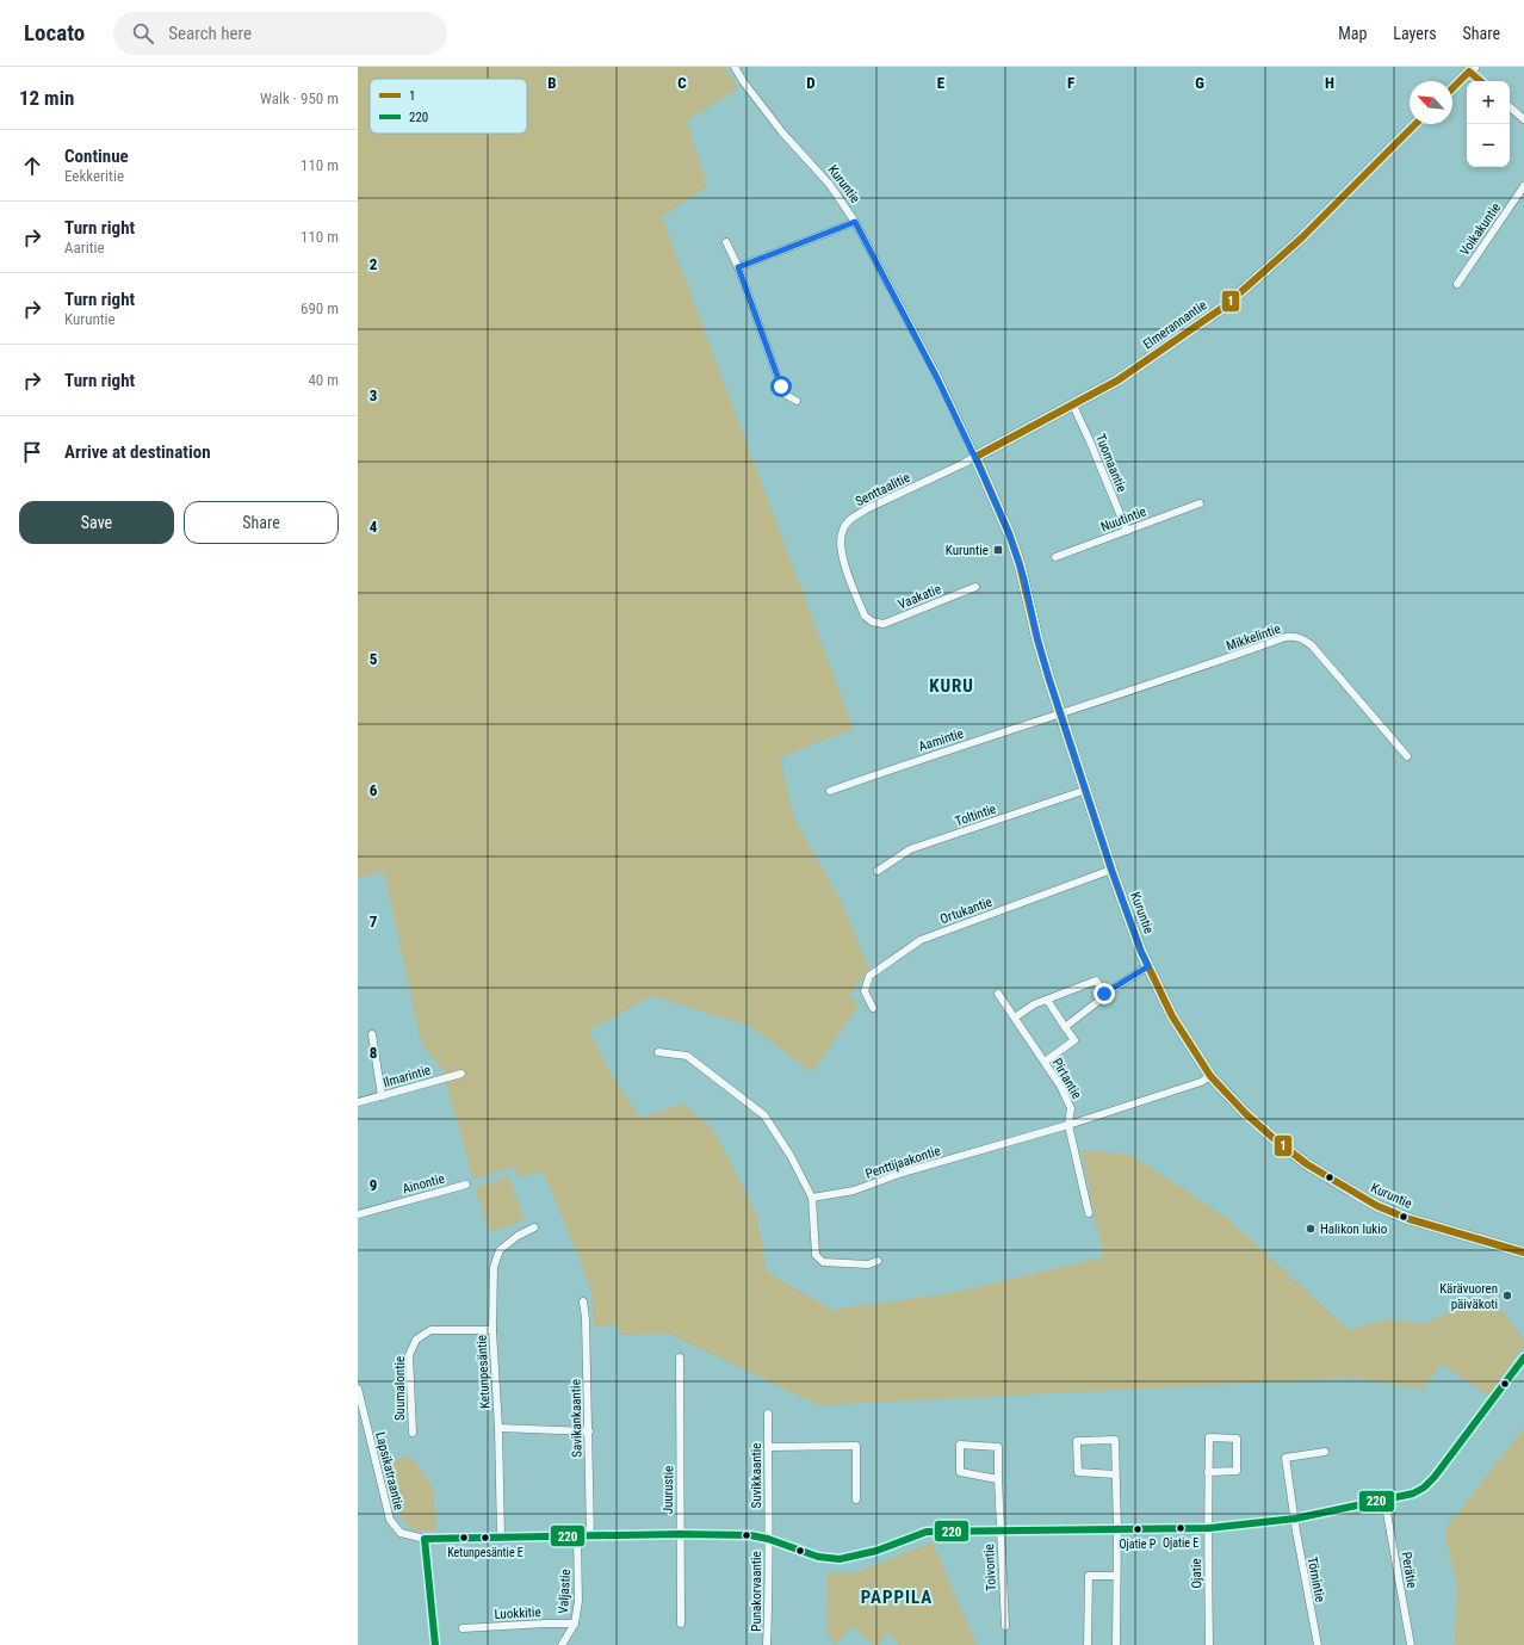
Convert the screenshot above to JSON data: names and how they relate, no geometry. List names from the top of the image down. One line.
{"streets":{"street":["Kuruntie","Voikakuntie","Elmerannantie","Tuomaantie","Senttaalitie","Nuutintie","Vaakatie","Mikkelintie","Aamintie","Toltintie","Ortukantie","Ilmarintie","Pirtantie","Penttijaakontie","Ainontie","Ketunpesäntie","Suumalontie","Savikankaantie","Lapsikatraantie","Suvikkaantie","Juurustie","Toivontie","Perätie","Ojatie","Törnintie","Valjastie","Punakorvaantie","Luokkitie"]},"crossings":[["Kuruntie","Elmerannantie"],["Kuruntie","Senttaalitie"],["Kuruntie","Mikkelintie"],["Kuruntie","Aamintie"],["Kuruntie","Toltintie"],["Kuruntie","Ortukantie"],["Kuruntie","Penttijaakontie"],["Elmerannantie","Tuomaantie"],["Elmerannantie","Senttaalitie"],["Tuomaantie","Nuutintie"],["Senttaalitie","Vaakatie"],["Mikkelintie","Aamintie"],["Pirtantie","Penttijaakontie"],["Ketunpesäntie","Suumalontie"],["Ketunpesäntie","Lapsikatraantie"],["Savikankaantie","Lapsikatraantie"],["Lapsikatraantie","Suvikkaantie"],["Lapsikatraantie","Juurustie"],["Lapsikatraantie","Toivontie"],["Lapsikatraantie","Perätie"],["Lapsikatraantie","Ojatie"],["Lapsikatraantie","Törnintie"],["Lapsikatraantie","Valjastie"],["Lapsikatraantie","Punakorvaantie"],["Suvikkaantie","Punakorvaantie"],["Valjastie","Luokkitie"]],"districts":["KURU","PAPPILA"],"places":{"transit":["Kuruntie"],"other":["Halikon lukio","Kärävuoren päiväkoti","Ojatie E","Ojatie P","Ketunpesäntie E"]},"lines":["transit line 1","transit line 220"],"legend":["1","220"],"north":"top left","page":{"header":"Locato","search":"Search here","nav":["Map","Layers","Share"],"heading":["12 min","Walk · 950 m"],"map_buttons":["+","−"],"list":[["Continue","Eekkeritie","110 m"],["Turn right","Aaritie","110 m"],["Turn right","Kuruntie","690 m"],["Turn right","40 m"],"Arrive at destination"],"buttons":["Save","Share"]},"grid":{"columns":["B","C","D","E","F","G","H"],"rows":["2","3","4","5","6","7","8","9"]}}
